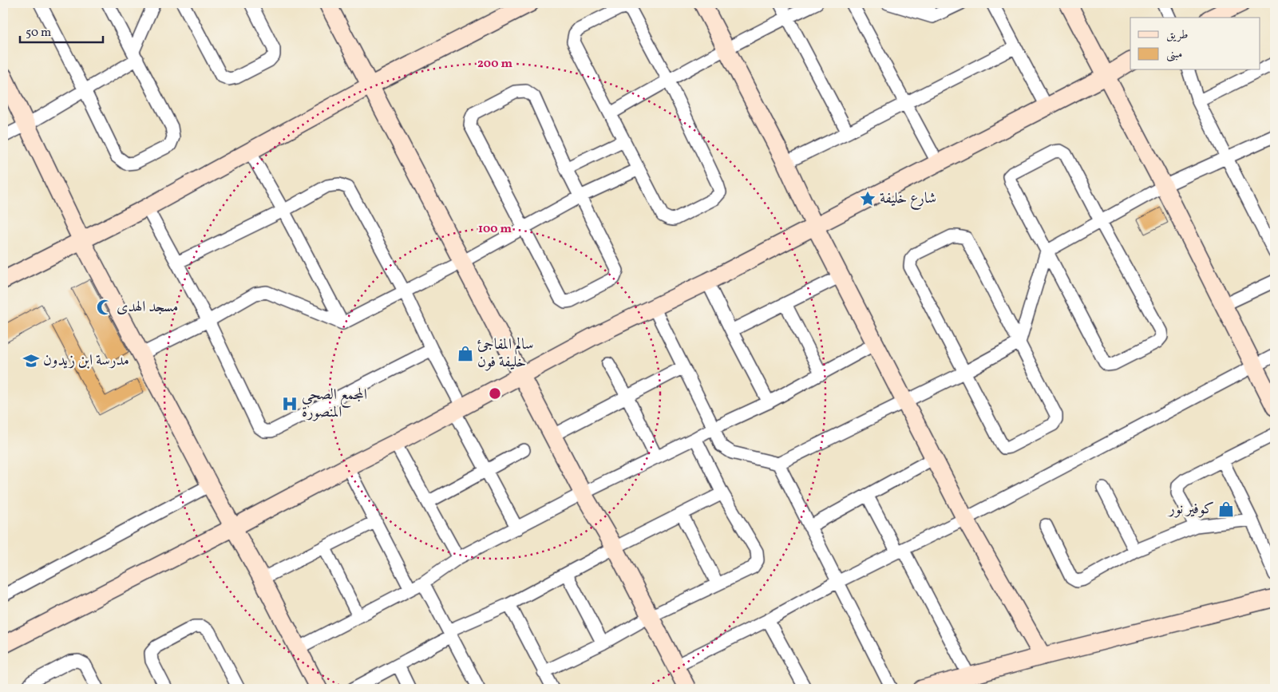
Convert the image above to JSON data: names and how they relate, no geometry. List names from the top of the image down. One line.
{"places":{"place":["شارع خليفة"],"mosque":["مسجد الهدى"],"shop":["سالم المفاجئ خليفة فون","كوفير نور"],"school or university":["مدرسة ابن زيدون"],"hospital":["المجمع الصحي المنصورة"]},"legend":["طريق","مبنى"],"scale_bar":"50 m","rings":["200 m","100 m"]}
